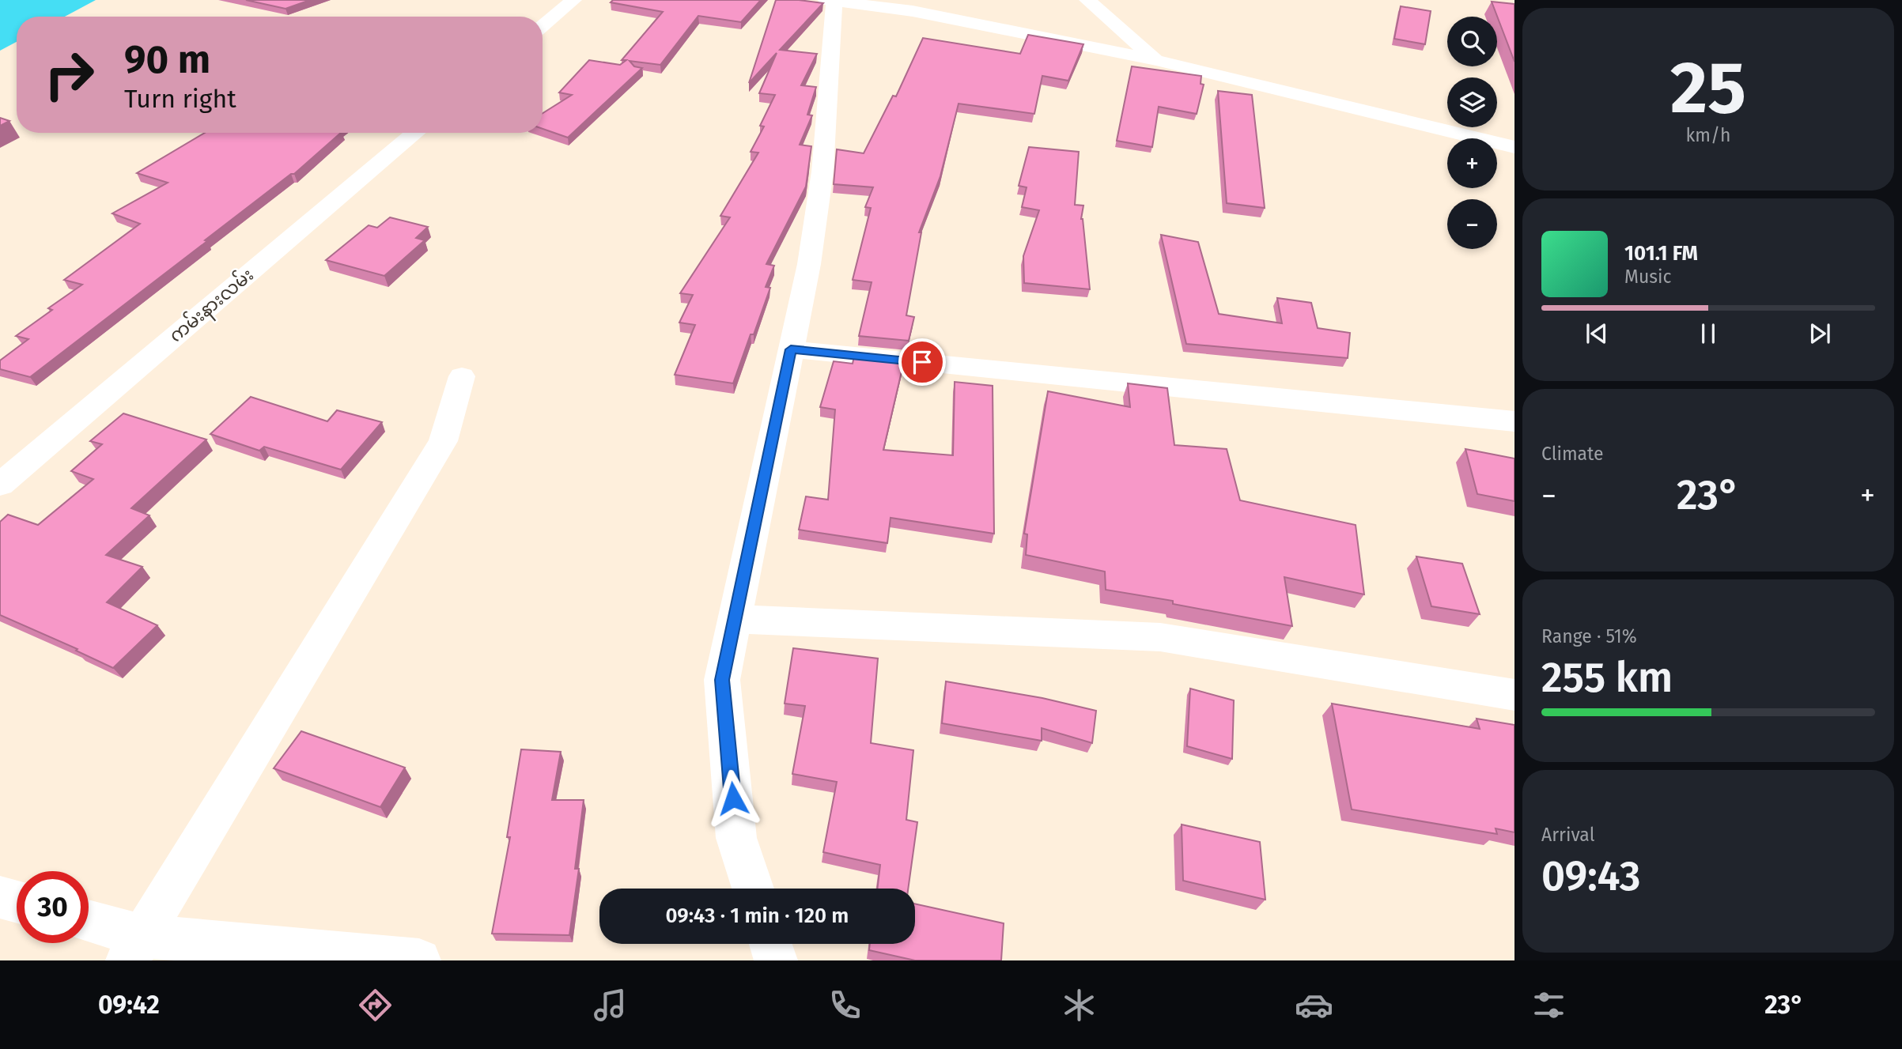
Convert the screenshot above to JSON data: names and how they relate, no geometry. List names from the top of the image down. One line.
{"streets":{"street":["ကမ်းနားလမ်း"]},"page":{"tile":[["25","km/h"],"Climate",["Range · 51%","255 km"],["Arrival","09:43"]],"map_buttons":["+","−"],"turn":["90 m","Turn right"],"song":["101.1 FM","Music"],"heat":["−","23°","+"],"limit":"30","trip":"09:43 · 1 min · 120 m","tabs":["09:42","23°"]}}
